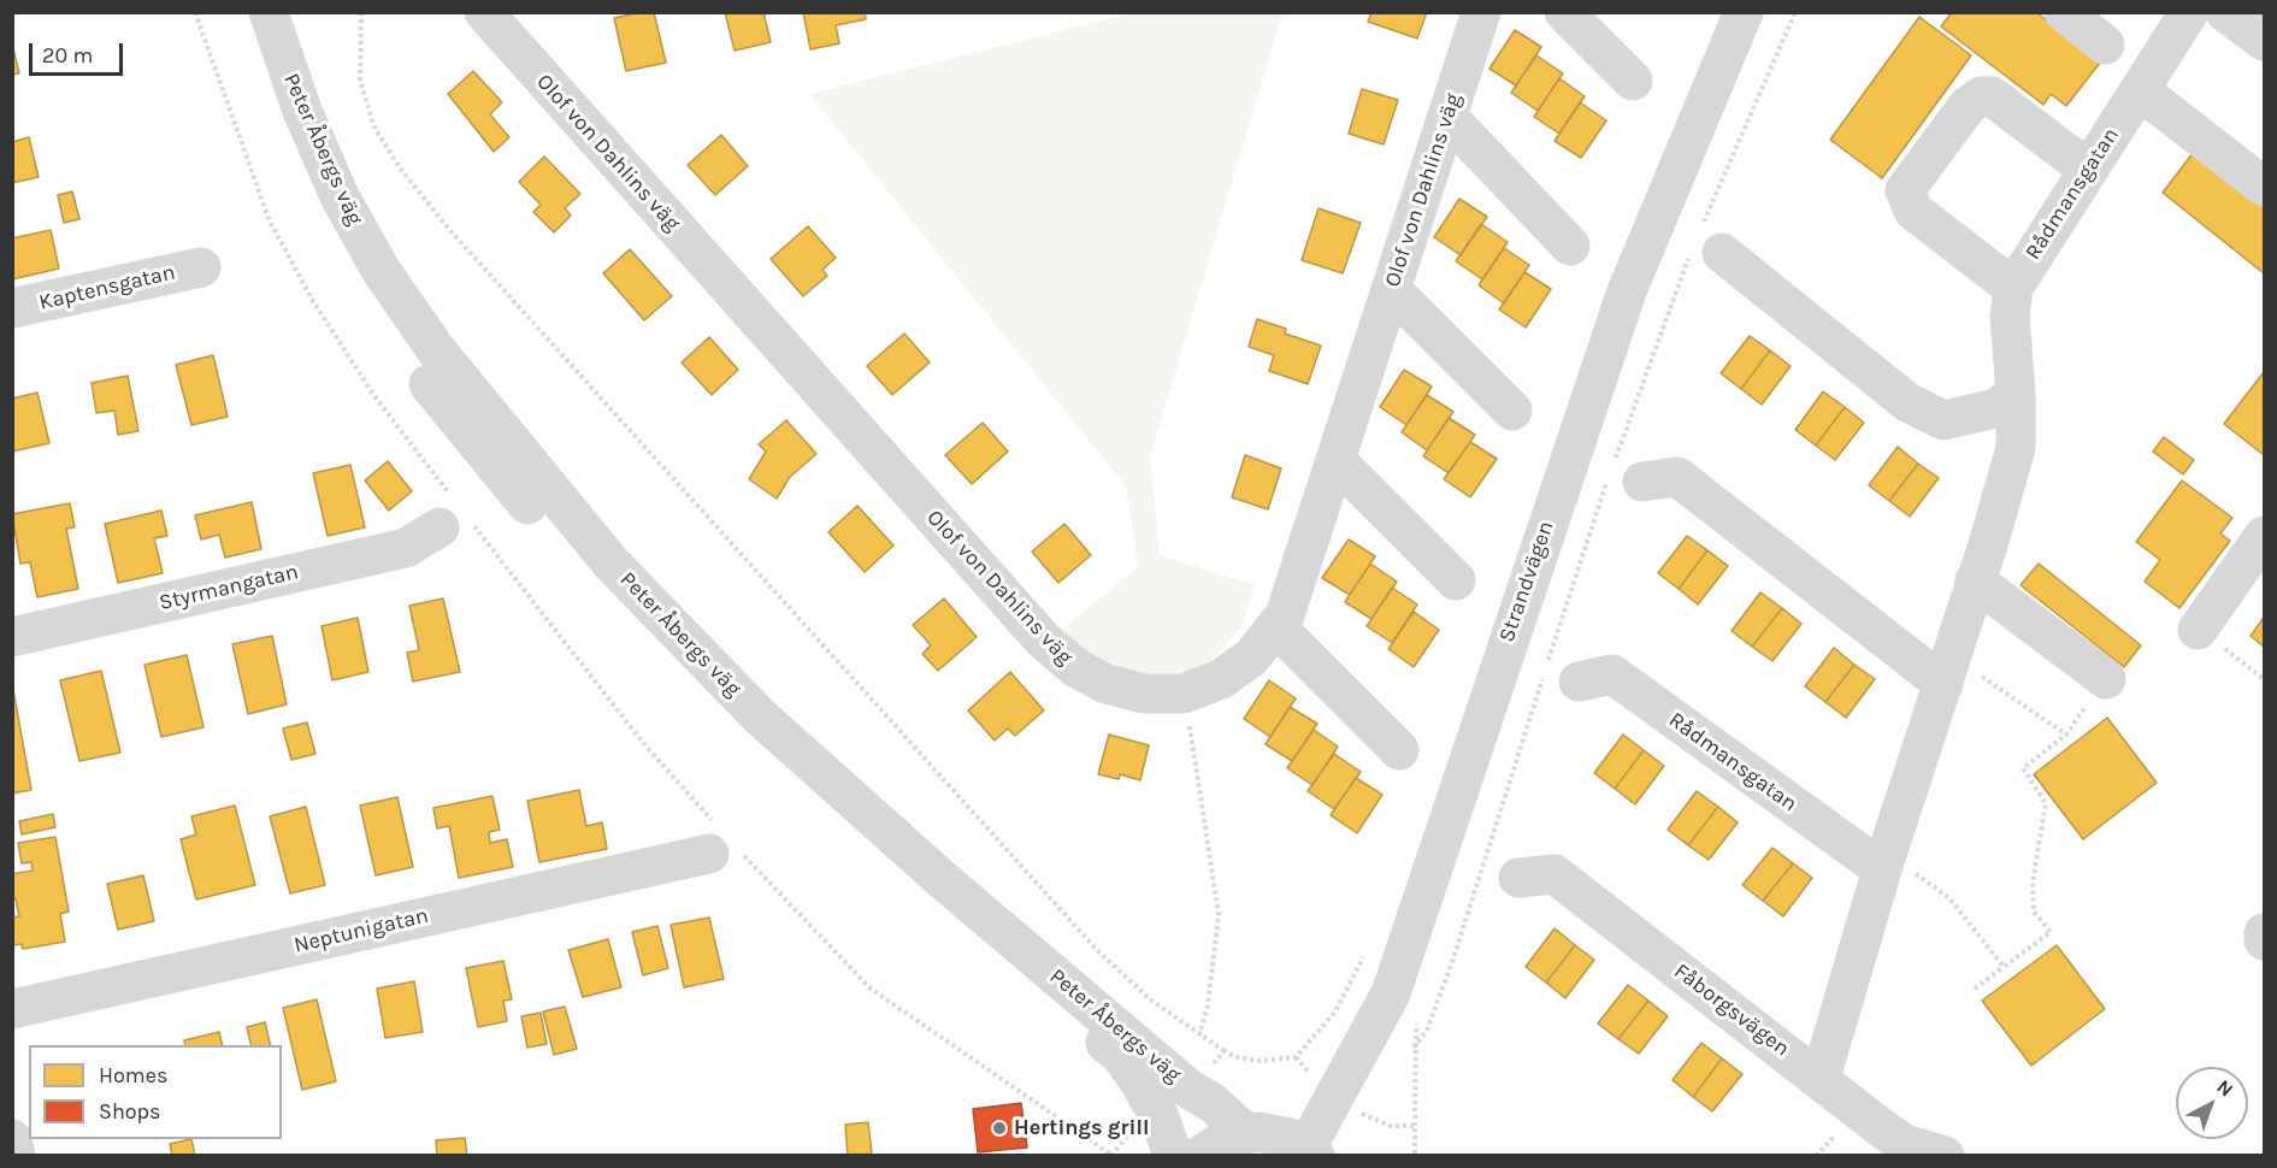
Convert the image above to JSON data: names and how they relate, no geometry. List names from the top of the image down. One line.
{"streets":{"street":["Peter Åbergs väg","Olof von Dahlins väg","Rådmansgatan","Kaptensgatan","Strandvägen","Styrmangatan","Neptunigatan","Fåborgsvägen"]},"crossings":[["Rådmansgatan","Fåborgsvägen"]],"places":["Hertings grill"],"legend":["Homes","Shops"],"scale_bar":"20 m","north":"top right"}
